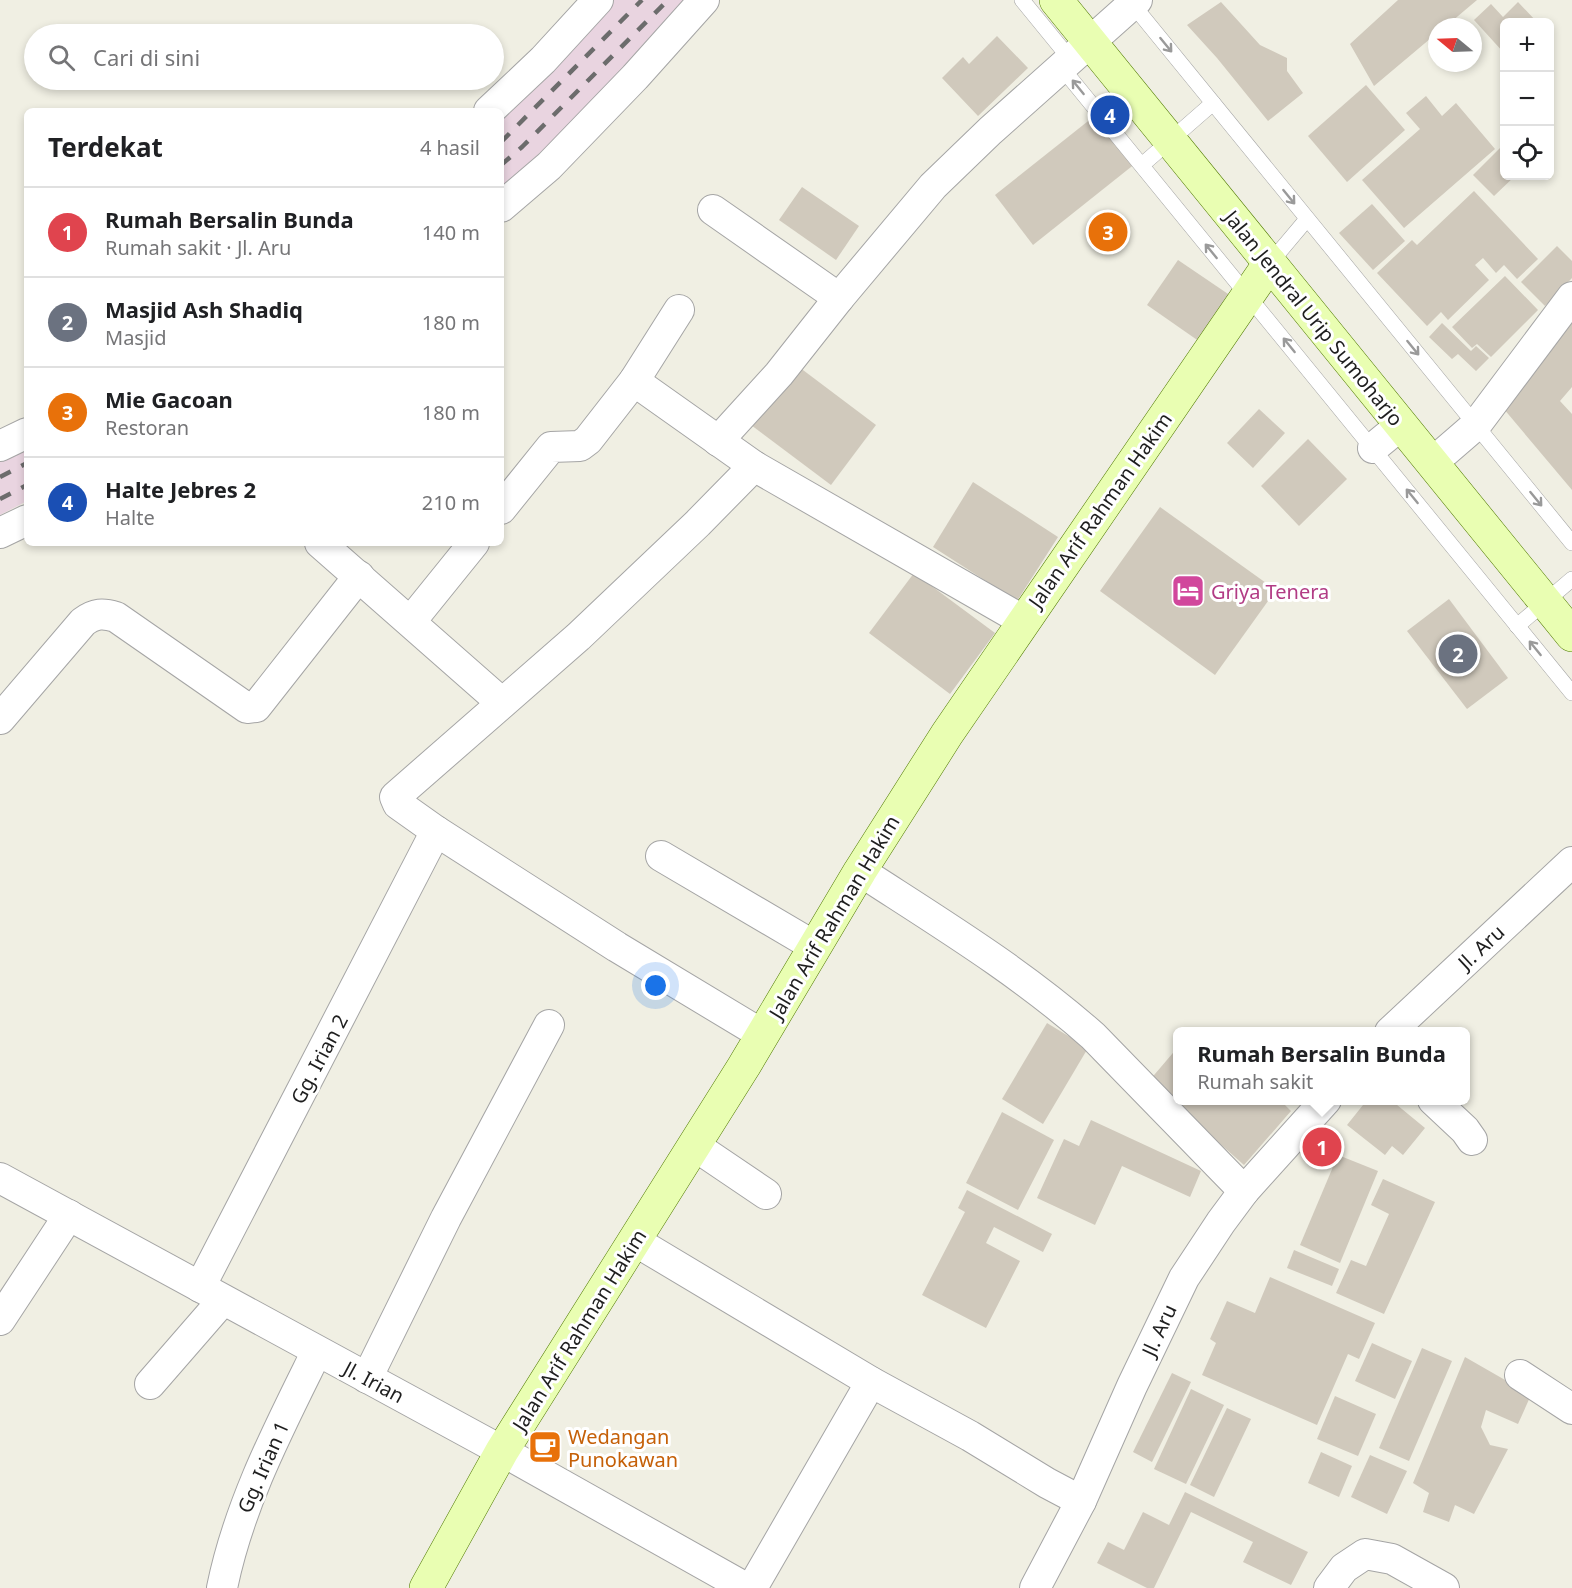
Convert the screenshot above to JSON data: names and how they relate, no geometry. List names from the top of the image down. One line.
{"streets":{"main road":["Jalan Jendral Urip Sumoharjo","Jalan Arif Rahman Hakim"],"street":["Jl. Aru","Gg. Irian 2","Jl. Irian","Gg. Irian 1"]},"crossings":[["Jalan Jendral Urip Sumoharjo","Jalan Arif Rahman Hakim"],["Jalan Arif Rahman Hakim","Jl. Irian"],["Gg. Irian 2","Jl. Irian"],["Jl. Irian","Gg. Irian 1"]],"places":{"hotel":["Griya Tenera"],"cafe":["Wedangan Punokawan"]},"north":"left","page":{"map_buttons":["+","−"],"search":"Cari di sini","pins":["4","3","2","1"],"heading":["Terdekat","4 hasil"],"list":[{"mark":"1","name":"Rumah Bersalin Bunda","note":"Rumah sakit · Jl. Aru","value":"140 m"},{"mark":"2","name":"Masjid Ash Shadiq","note":"Masjid","value":"180 m"},{"mark":"3","name":"Mie Gacoan","note":"Restoran","value":"180 m"},{"mark":"4","name":"Halte Jebres 2","note":"Halte","value":"210 m"}],"popup":["Rumah Bersalin Bunda","Rumah sakit"]}}
